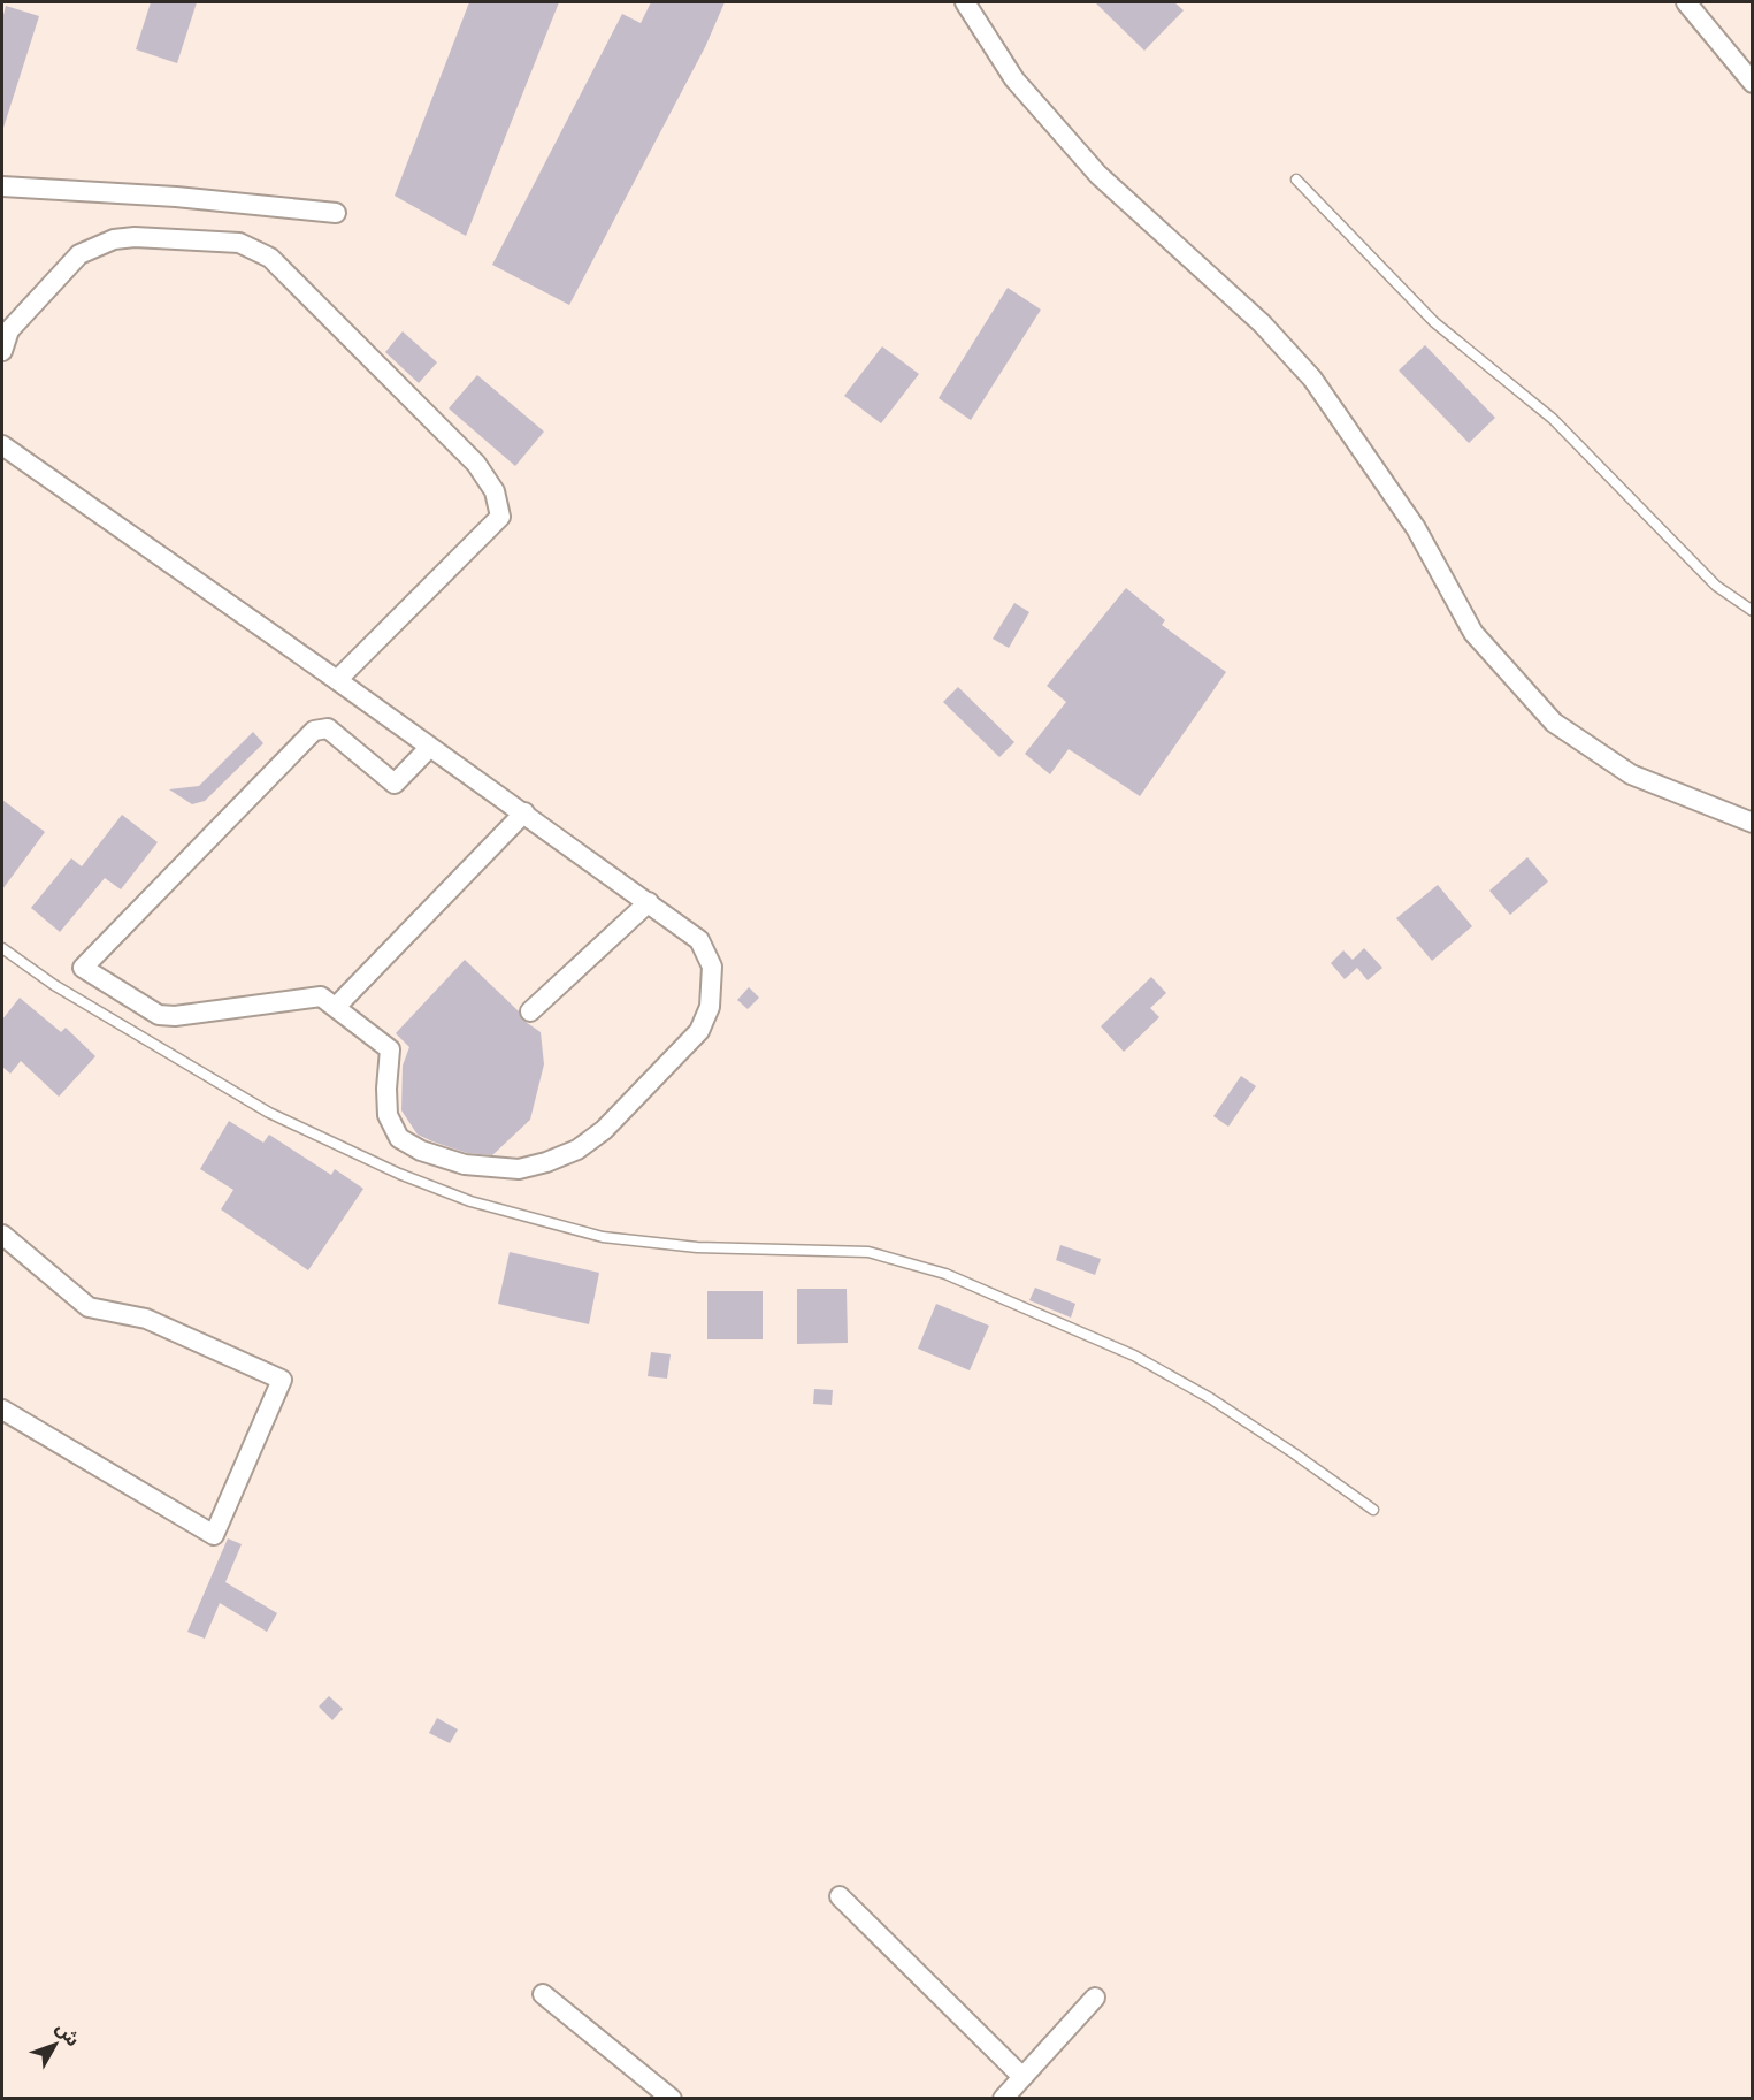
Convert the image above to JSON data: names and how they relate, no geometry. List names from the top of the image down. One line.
{"north":"top right"}
